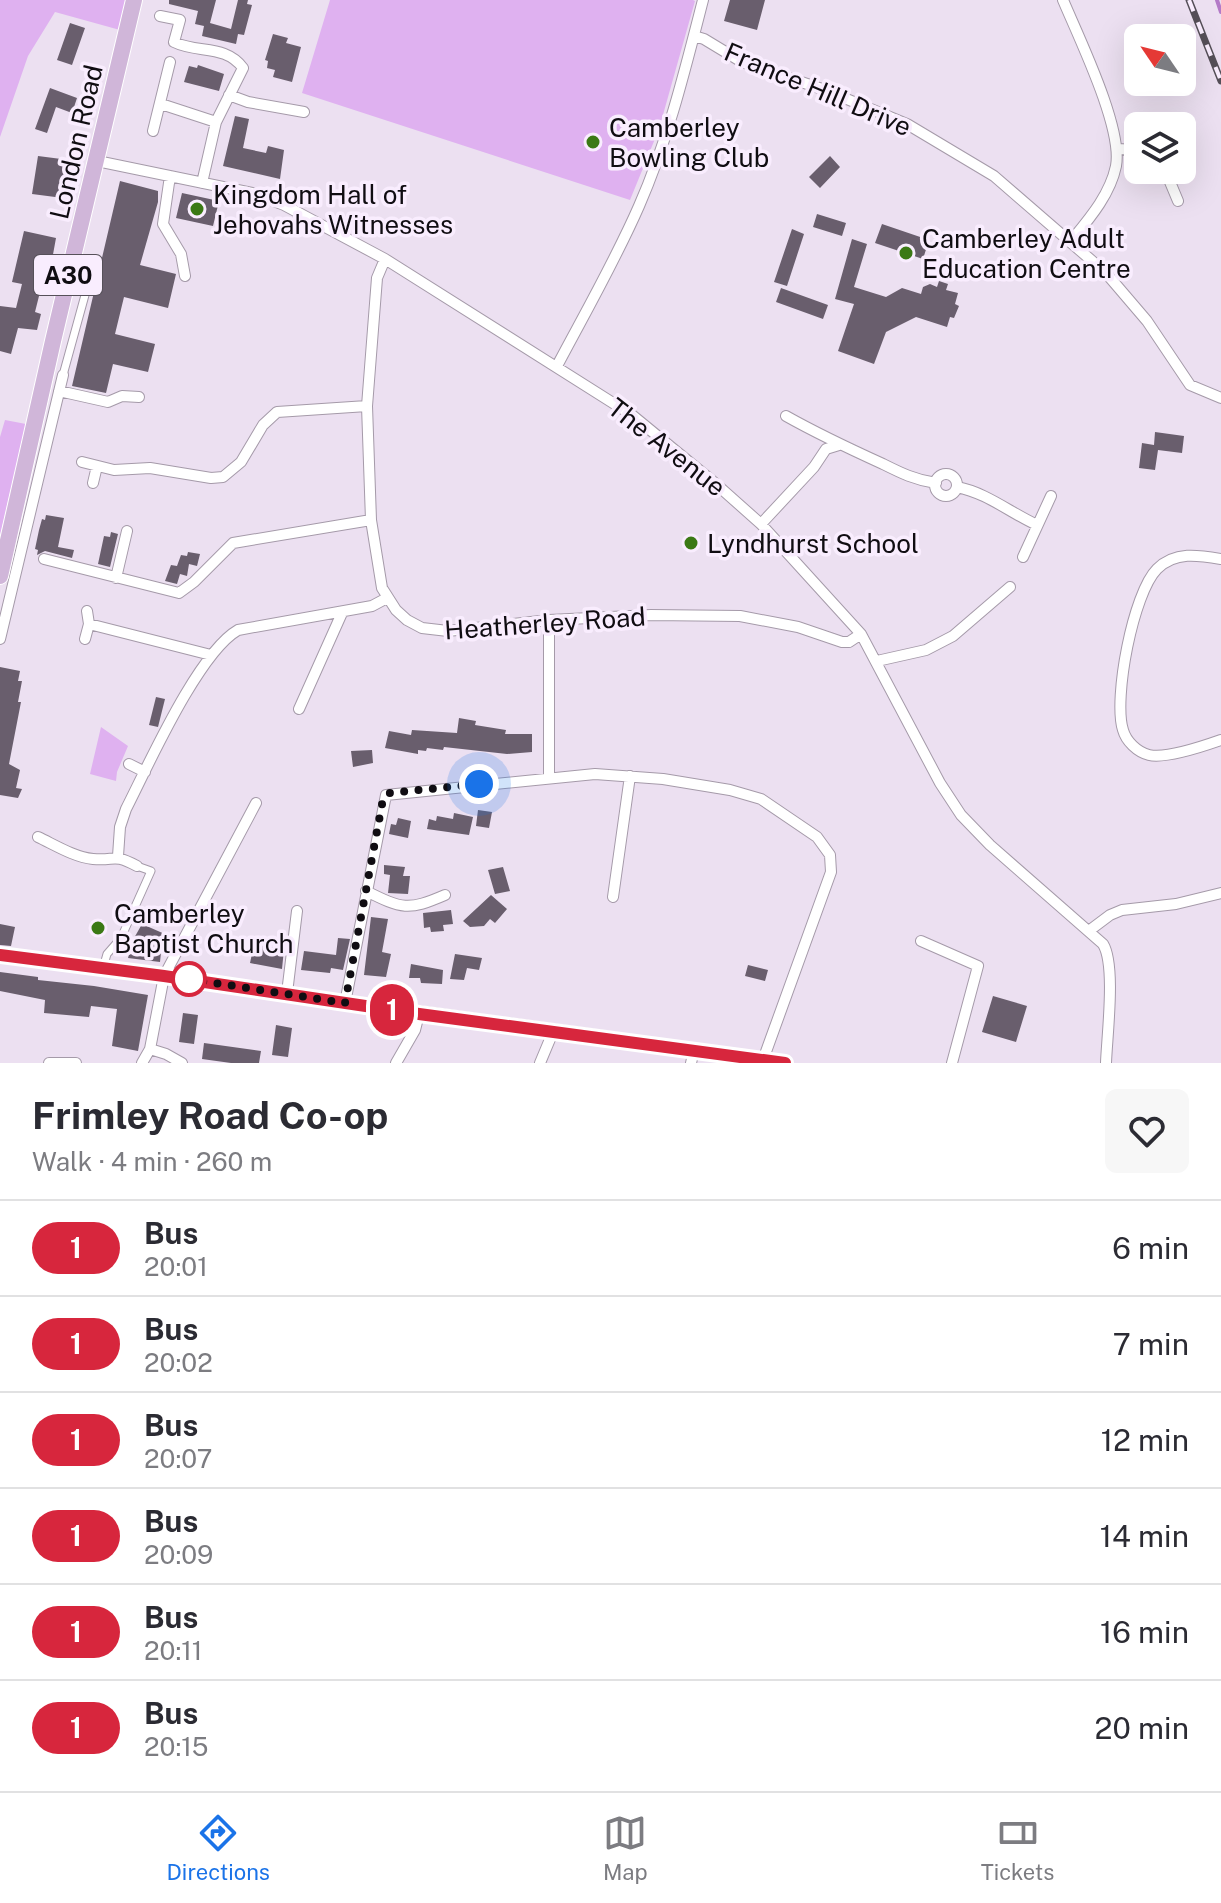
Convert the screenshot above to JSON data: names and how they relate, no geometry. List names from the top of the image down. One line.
{"streets":{"main road":["London Road","A30"],"street":["France Hill Drive","The Avenue","Heatherley Road"]},"crossings":[["London Road","The Avenue"],["The Avenue","Heatherley Road"]],"places":["Camberley Bowling Club","Kingdom Hall of Jehovahs Witnesses","Camberley Adult Education Centre","Lyndhurst School","Camberley Baptist Church"],"lines":["bus line 1"],"north":"top left","page":{"on_map":"1","heading":["Frimley Road Co-op","Walk · 4 min · 260 m"],"list":[{"mark":"1","name":"Bus","note":"20:01","value":"6 min"},{"mark":"1","name":"Bus","note":"20:02","value":"7 min"},{"mark":"1","name":"Bus","note":"20:07","value":"12 min"},{"mark":"1","name":"Bus","note":"20:09","value":"14 min"},{"mark":"1","name":"Bus","note":"20:11","value":"16 min"},{"mark":"1","name":"Bus","note":"20:15","value":"20 min"}],"tabs":["Directions","Map","Tickets"]}}
